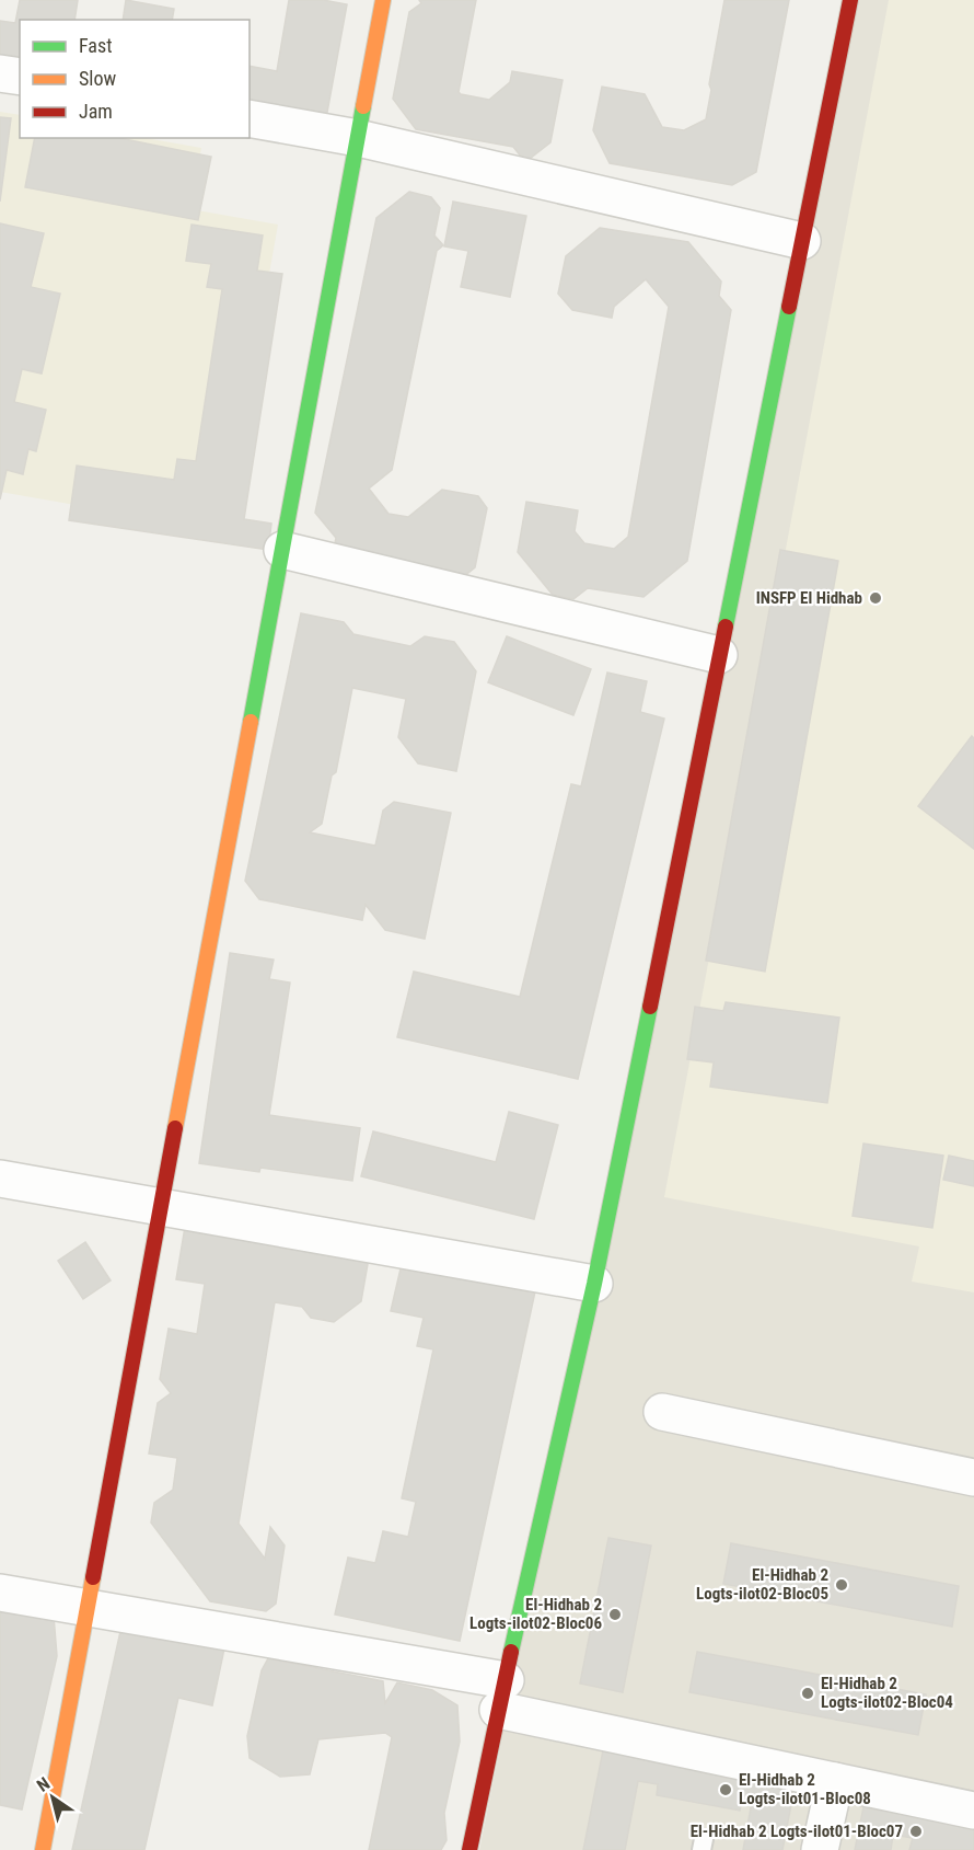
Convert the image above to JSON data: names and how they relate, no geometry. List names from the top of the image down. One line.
{"places":["INSFP El Hidhab","El-Hidhab 2 Logts-ilot02-Bloc05","El-Hidhab 2 Logts-ilot02-Bloc06","El-Hidhab 2 Logts-ilot02-Bloc04","El-Hidhab 2 Logts-ilot01-Bloc08","El-Hidhab 2 Logts-ilot01-Bloc07"],"legend":["Fast","Slow","Jam"],"north":"top left"}
